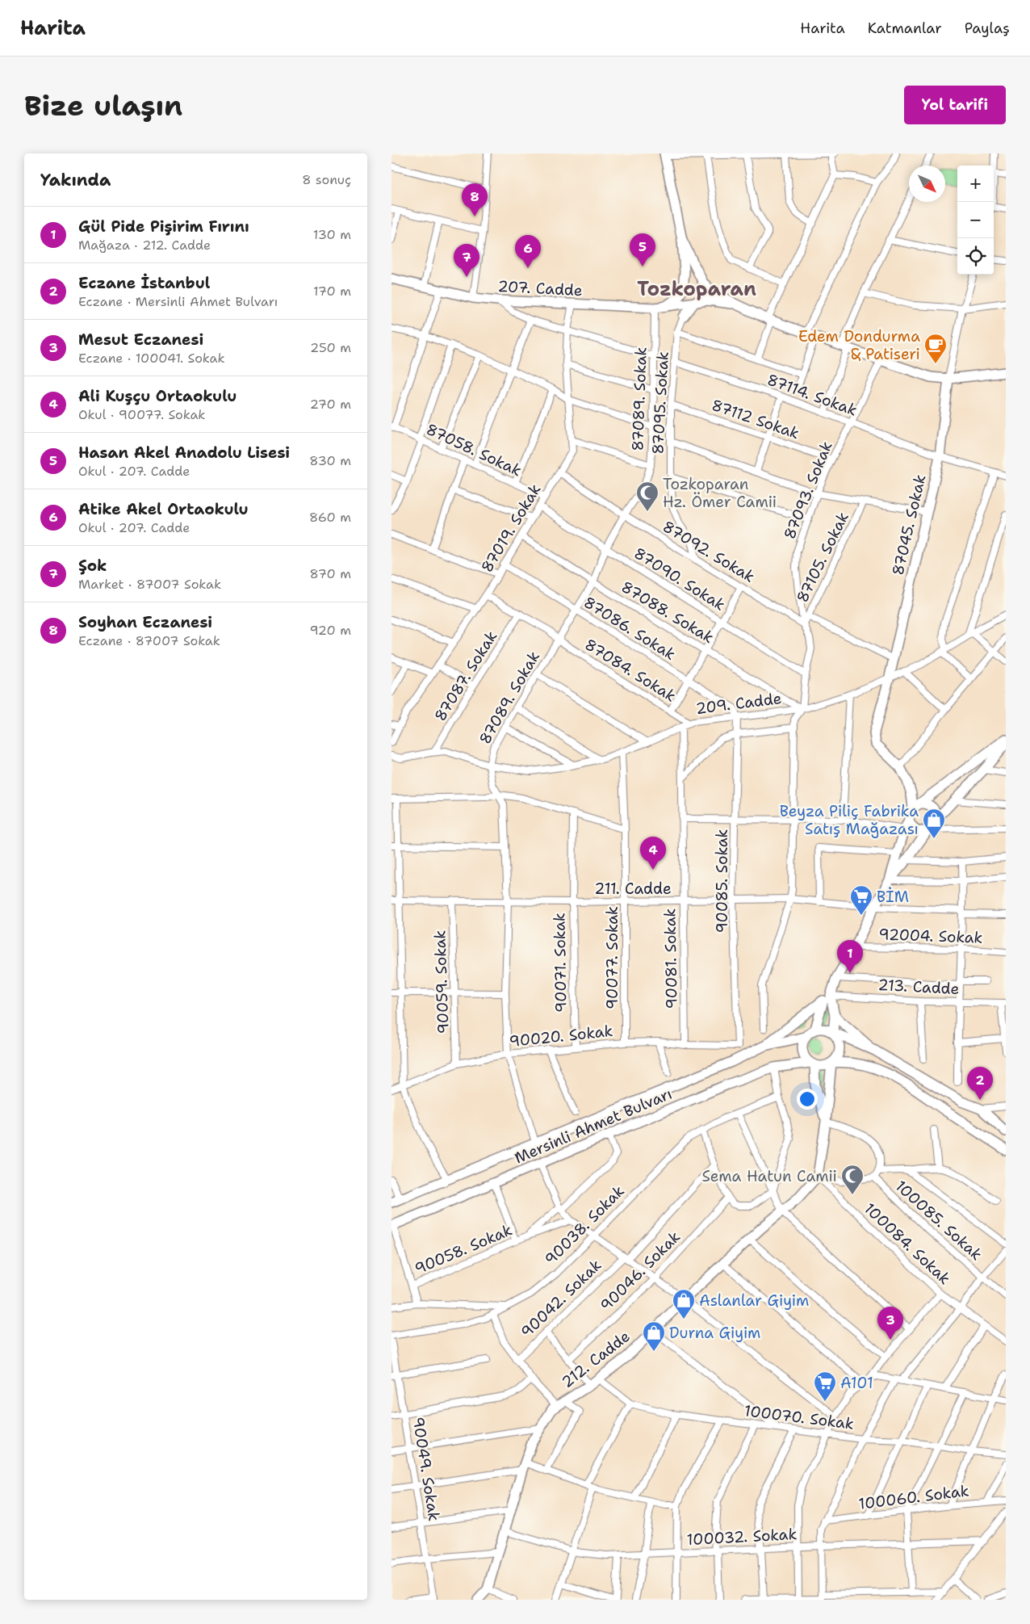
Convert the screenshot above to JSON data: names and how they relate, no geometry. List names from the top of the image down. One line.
{"streets":{"street":["207. Cadde","87114. Sokak","87089. Sokak","87095. Sokak","87112 Sokak","87058. Sokak","87093. Sokak","87045. Sokak","87019. Sokak","87092. Sokak","87105. Sokak","87090. Sokak","87088. Sokak","87086. Sokak","87084. Sokak","87087. Sokak","209. Cadde","90085. Sokak","211. Cadde","92004. Sokak","90077. Sokak","90081. Sokak","90071. Sokak","90059. Sokak","213. Cadde","90020. Sokak","Mersinli Ahmet Bulvarı","100085. Sokak","90038. Sokak","100084. Sokak","90058. Sokak","90046. Sokak","90042. Sokak","212. Cadde","100070. Sokak","90049. Sokak","100060. Sokak","100032. Sokak"]},"crossings":[["207. Cadde","87089. Sokak"],["207. Cadde","87019. Sokak"],["87114. Sokak","87095. Sokak"],["87114. Sokak","87093. Sokak"],["87114. Sokak","87045. Sokak"],["87089. Sokak","87092. Sokak"],["87089. Sokak","87090. Sokak"],["87089. Sokak","87088. Sokak"],["87089. Sokak","87086. Sokak"],["87089. Sokak","87084. Sokak"],["87089. Sokak","209. Cadde"],["87089. Sokak","211. Cadde"],["87089. Sokak","90020. Sokak"],["87089. Sokak","Mersinli Ahmet Bulvarı"],["87095. Sokak","87112 Sokak"],["87095. Sokak","87092. Sokak"],["87112 Sokak","87093. Sokak"],["87058. Sokak","87019. Sokak"],["87093. Sokak","87092. Sokak"],["87093. Sokak","87105. Sokak"],["87093. Sokak","87090. Sokak"],["87093. Sokak","87088. Sokak"],["87093. Sokak","209. Cadde"],["87045. Sokak","209. Cadde"],["87019. Sokak","87092. Sokak"],["87019. Sokak","87090. Sokak"],["87019. Sokak","87088. Sokak"],["87019. Sokak","87086. Sokak"],["87092. Sokak","87105. Sokak"],["87088. Sokak","209. Cadde"],["87086. Sokak","209. Cadde"],["87086. Sokak","90085. Sokak"],["87084. Sokak","209. Cadde"],["87087. Sokak","209. Cadde"],["209. Cadde","90085. Sokak"],["209. Cadde","90077. Sokak"],["209. Cadde","90081. Sokak"],["90085. Sokak","211. Cadde"],["90085. Sokak","90020. Sokak"],["211. Cadde","90077. Sokak"],["211. Cadde","90081. Sokak"],["211. Cadde","90071. Sokak"],["211. Cadde","90059. Sokak"],["90077. Sokak","90020. Sokak"],["90081. Sokak","90020. Sokak"],["90071. Sokak","90020. Sokak"],["90059. Sokak","90020. Sokak"],["Mersinli Ahmet Bulvarı","90058. Sokak"],["100085. Sokak","100084. Sokak"],["100084. Sokak","212. Cadde"],["212. Cadde","100070. Sokak"],["212. Cadde","100032. Sokak"]],"districts":["Tozkoparan"],"places":{"cafe":["Edem Dondurma & Patiseri"],"mosque":["Tozkoparan Hz. Ömer Camii","Sema Hatun Camii"],"shop":["Beyza Piliç Fabrika Satış Mağazası","Aslanlar Giyim","Durna Giyim"],"supermarket":["BİM","A101"]},"north":"bottom right","page":{"header":"Harita","nav":["Harita","Katmanlar","Paylaş"],"buttons":"Yol tarifi","title":"Bize ulaşın","heading":["Yakında","8 sonuç"],"map_buttons":["+","−"],"pins":["8","5","6","7","4","1","2","3"],"list":[{"mark":"1","name":"Gül Pide Pişirim Fırını","note":"Mağaza · 212. Cadde","value":"130 m"},{"mark":"2","name":"Eczane İstanbul","note":"Eczane · Mersinli Ahmet Bulvarı","value":"170 m"},{"mark":"3","name":"Mesut Eczanesi","note":"Eczane · 100041. Sokak","value":"250 m"},{"mark":"4","name":"Ali Kuşçu Ortaokulu","note":"Okul · 90077. Sokak","value":"270 m"},{"mark":"5","name":"Hasan Akel Anadolu Lisesi","note":"Okul · 207. Cadde","value":"830 m"},{"mark":"6","name":"Atike Akel Ortaokulu","note":"Okul · 207. Cadde","value":"860 m"},{"mark":"7","name":"Şok","note":"Market · 87007 Sokak","value":"870 m"},{"mark":"8","name":"Soyhan Eczanesi","note":"Eczane · 87007 Sokak","value":"920 m"}]}}
